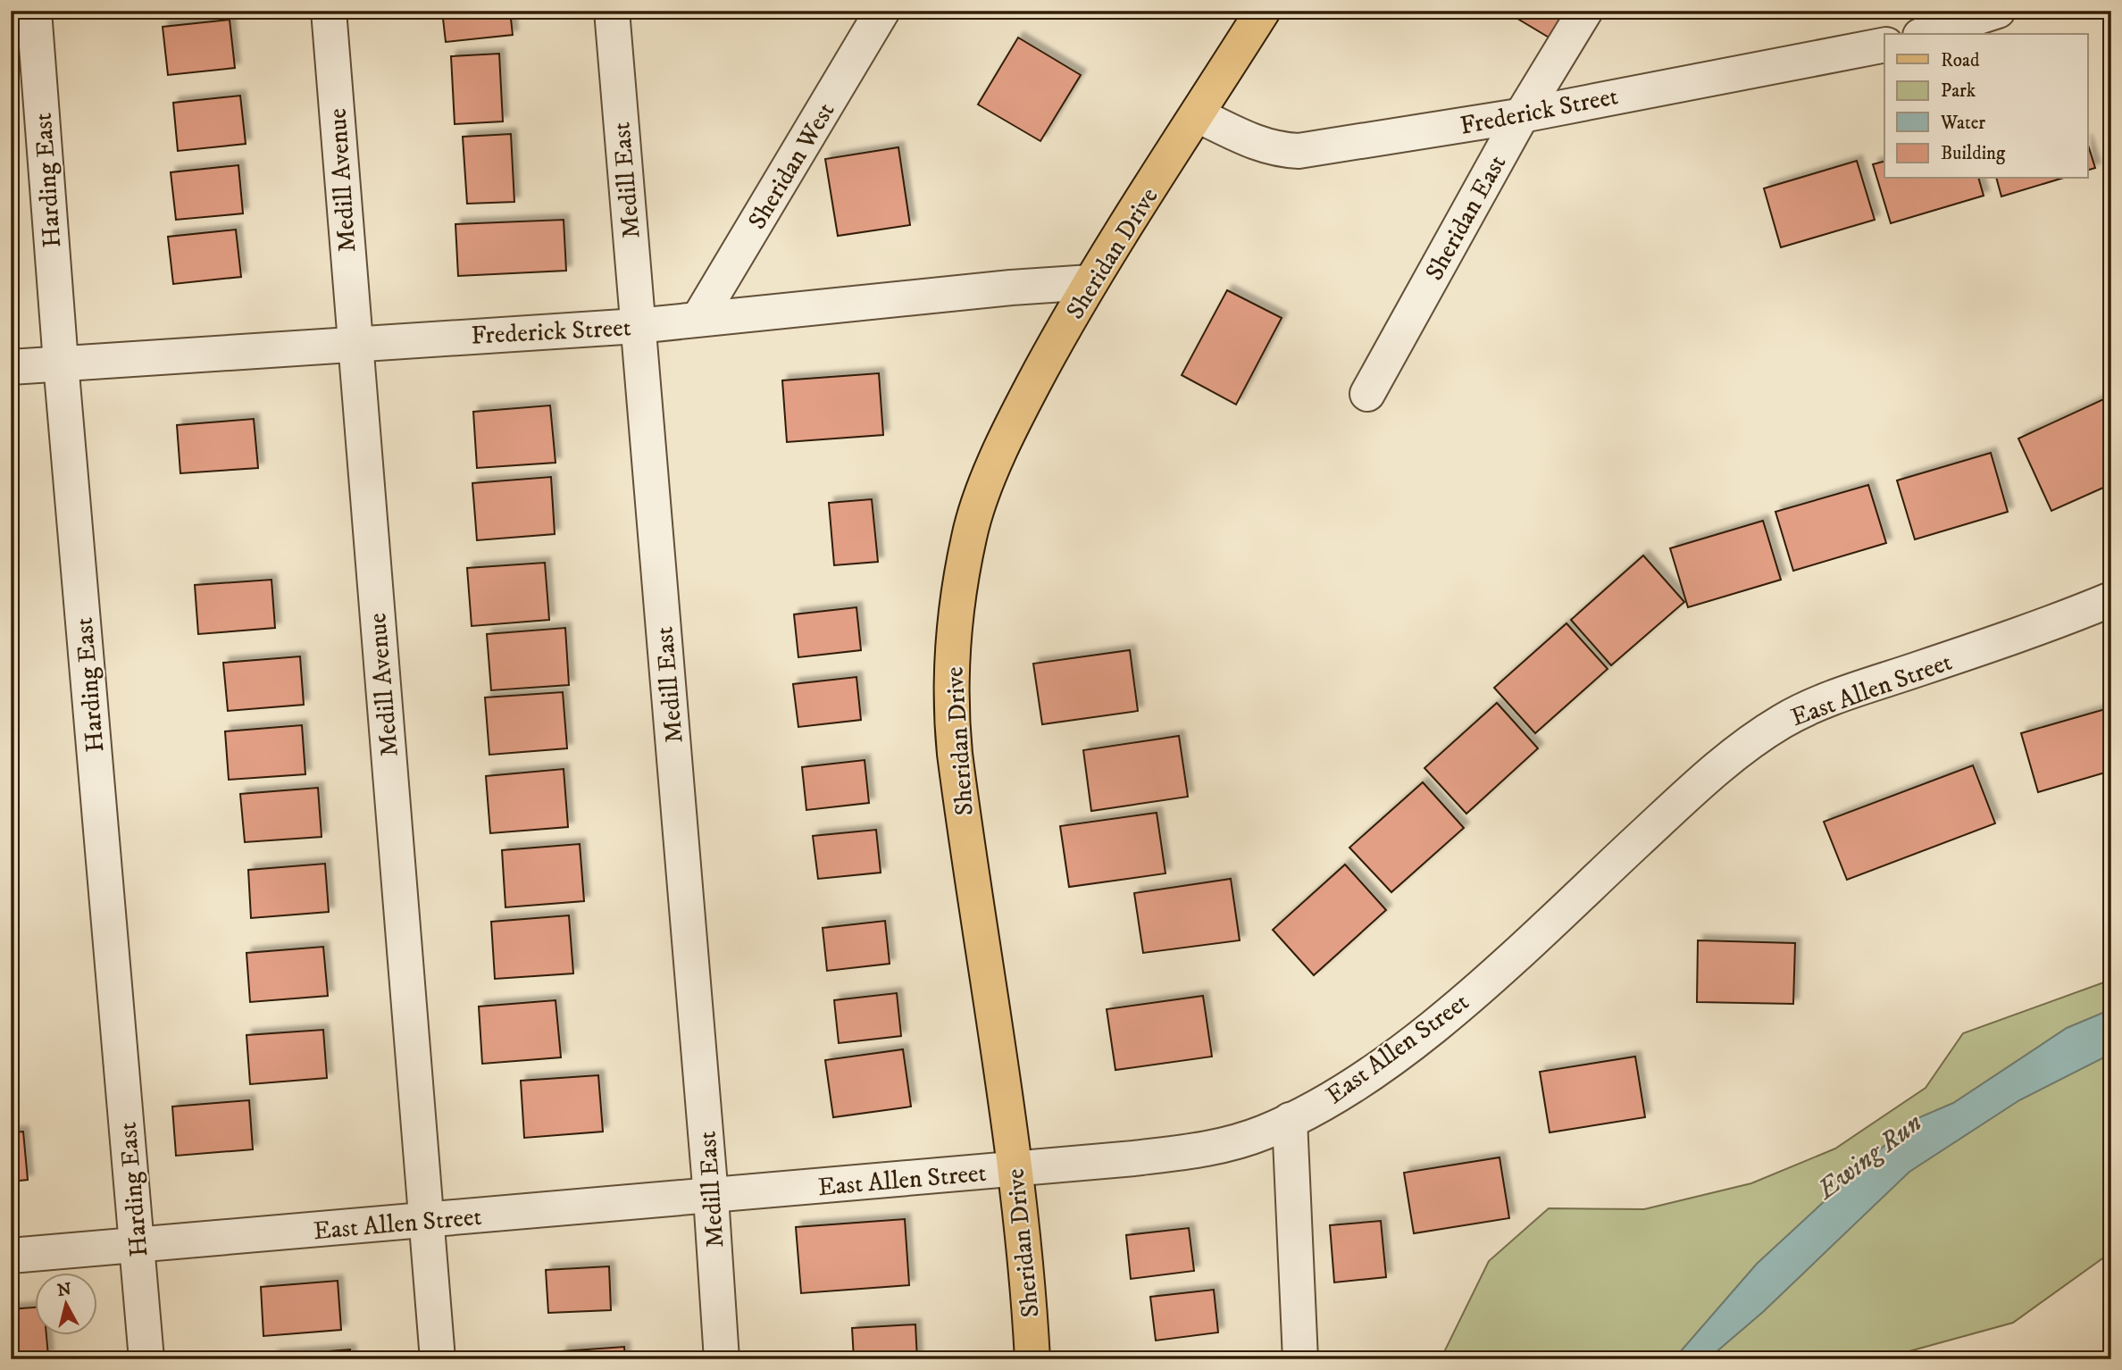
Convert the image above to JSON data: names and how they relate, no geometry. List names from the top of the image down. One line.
{"streets":{"main road":["Sheridan Drive"],"street":["Frederick Street","Sheridan West","Harding East","Medill Avenue","Medill East","Sheridan East","East Allen Street"]},"crossings":[["Frederick Street","Sheridan West"],["Frederick Street","Harding East"],["Frederick Street","Medill Avenue"],["Frederick Street","Medill East"],["Frederick Street","Sheridan East"],["Frederick Street","Sheridan Drive"],["Harding East","East Allen Street"],["Medill Avenue","East Allen Street"],["Medill East","East Allen Street"],["Sheridan Drive","East Allen Street"]],"water":["Ewing Run"],"legend":["Road","Park","Water","Building"],"north":"top"}
